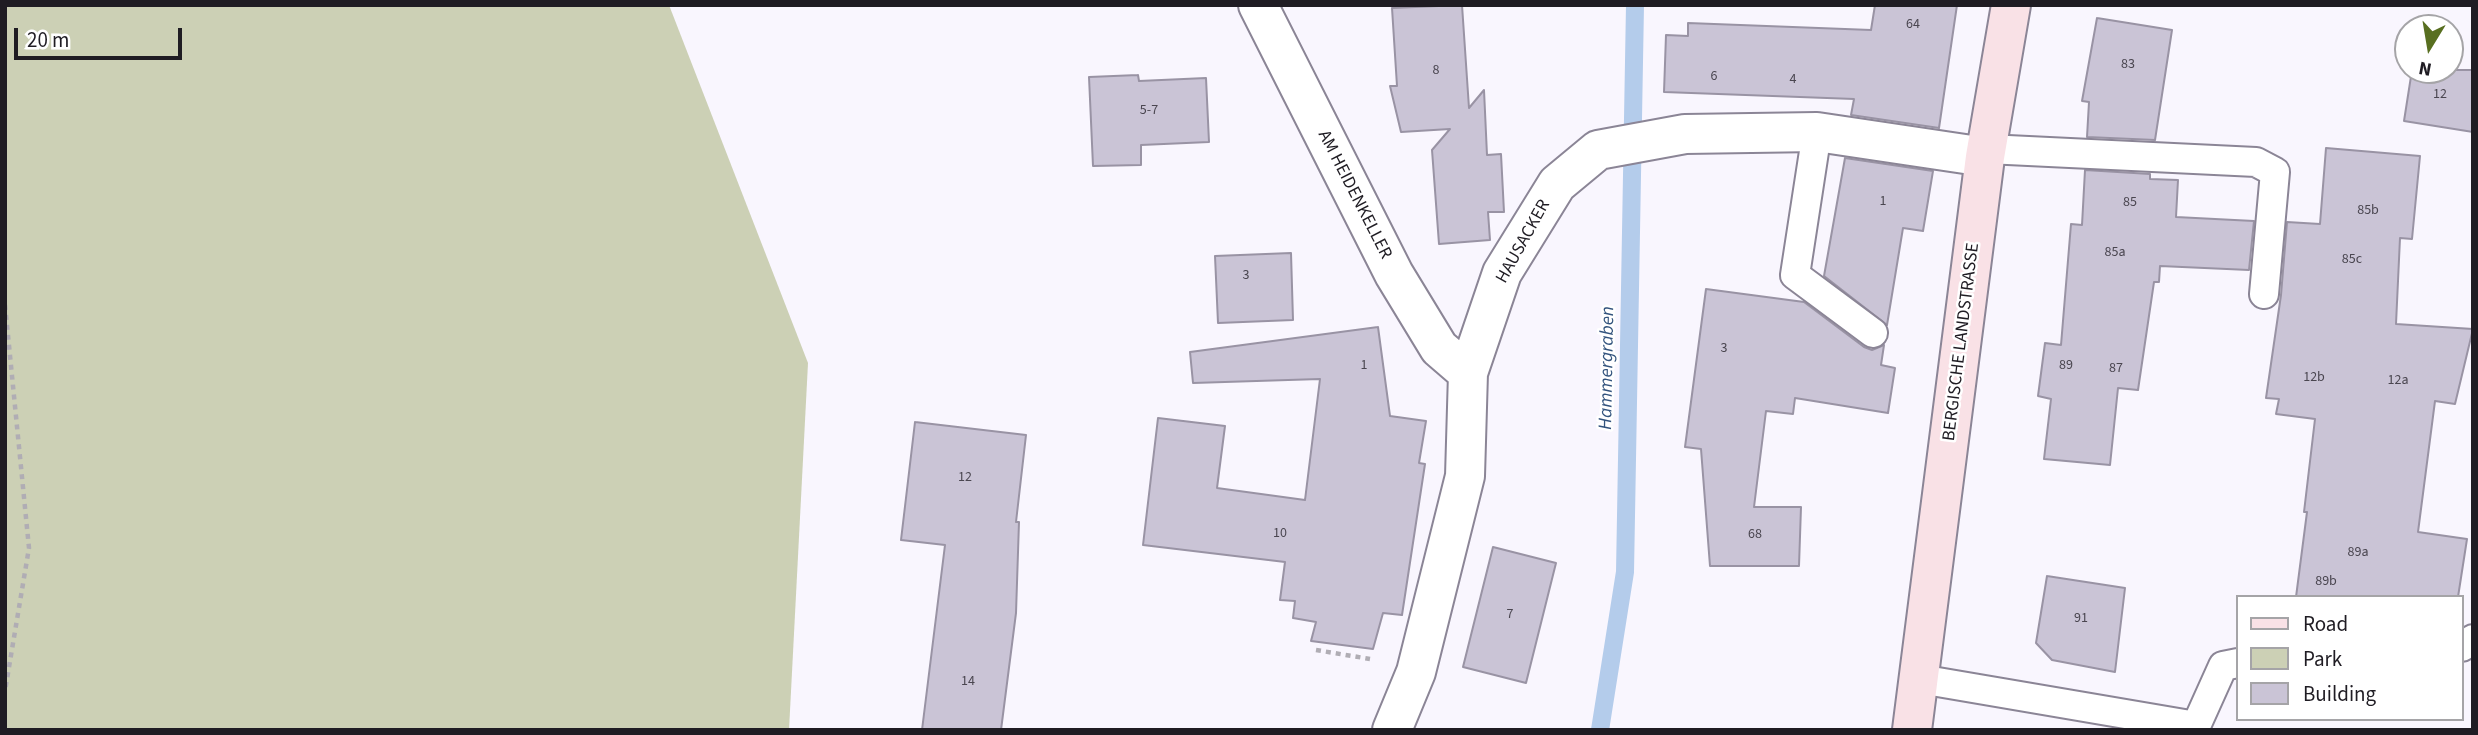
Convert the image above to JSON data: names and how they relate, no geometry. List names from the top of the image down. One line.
{"streets":{"main road":["BERGISCHE LANDSTRASSE"],"street":["AM HEIDENKELLER","HAUSACKER"]},"crossings":[["AM HEIDENKELLER","HAUSACKER"],["HAUSACKER","BERGISCHE LANDSTRASSE"]],"water":["Hammergraben"],"house_numbers":["64","83","8","6","4","12","5-7","1","85","85b","85a","85c","3","3","1","89","87","12b","12a","12","10","68","89a","89b","7","91","14"],"legend":["Road","Park","Building"],"scale_bar":"20 m","north":"bottom"}
